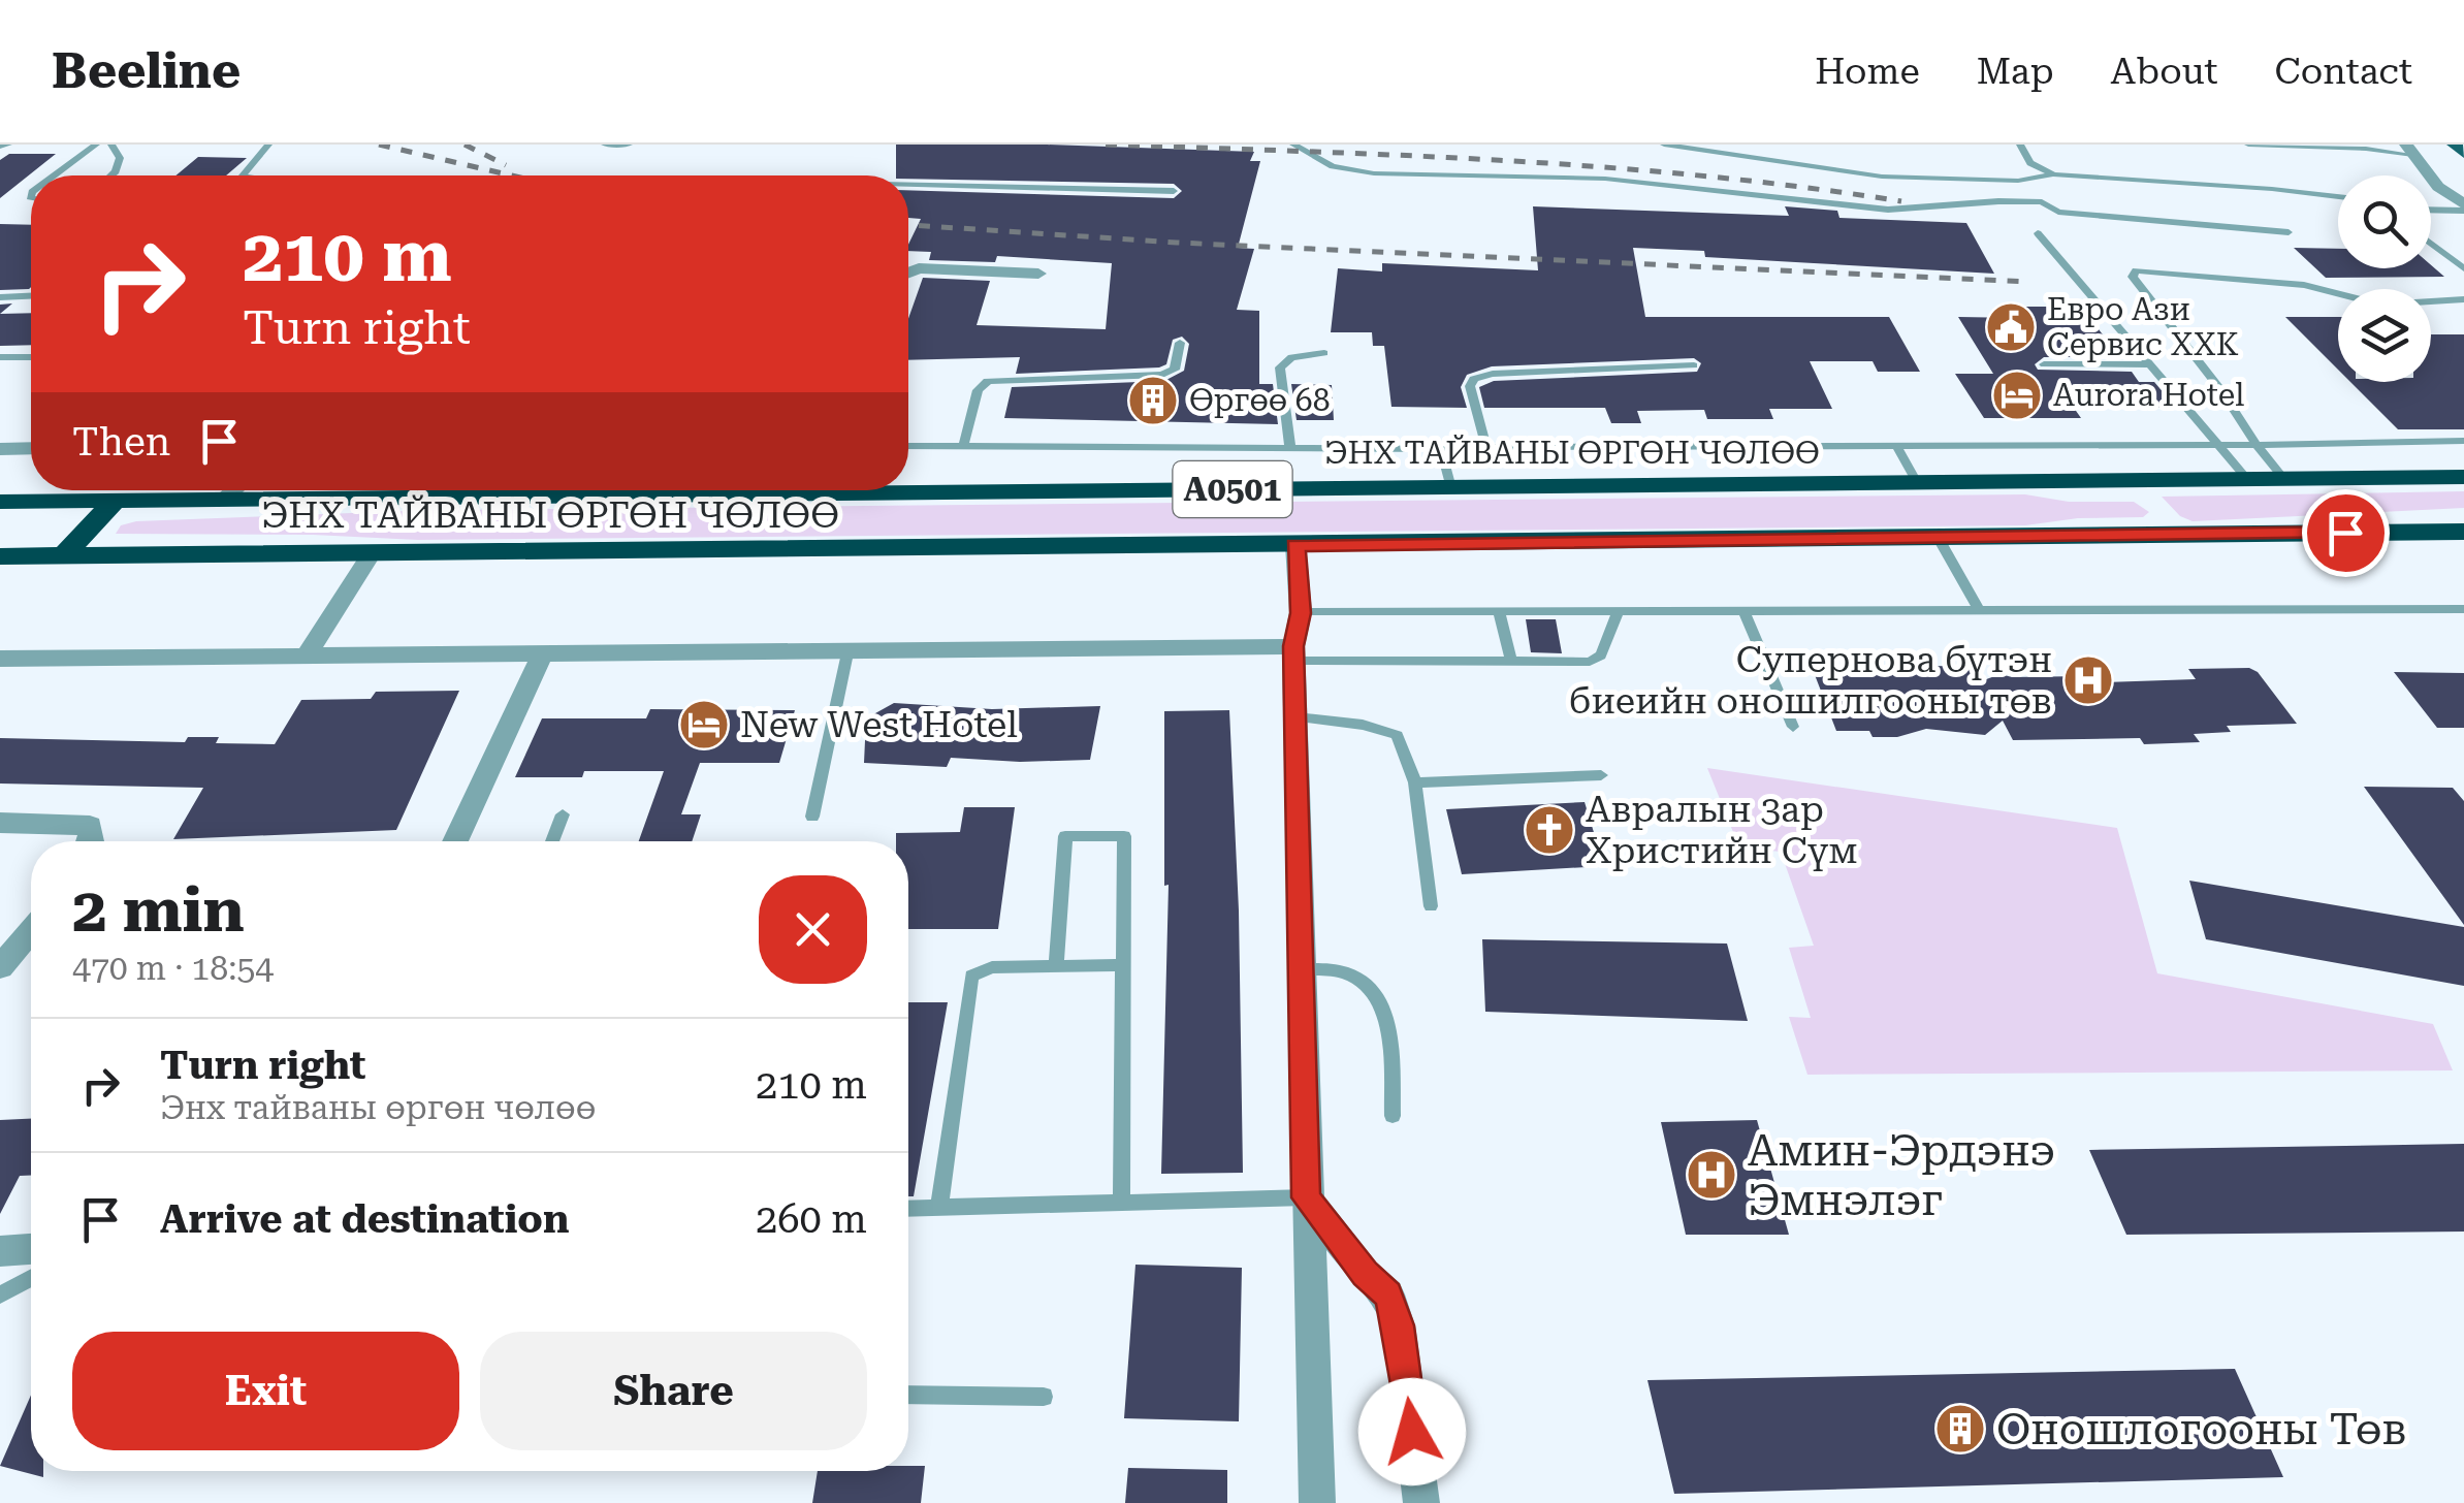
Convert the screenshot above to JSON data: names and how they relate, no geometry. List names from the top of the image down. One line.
{"streets":{"highway":["ЭНХ ТАЙВАНЫ ӨРГӨН ЧӨЛӨӨ","A0501"]},"places":{"public building":["Евро Ази Сервис ХХК"],"hotel":["Aurora Hotel","New West Hotel"],"building":["Өргөө 68","Оношлогооны Төв"],"hospital":["Супернова бүтэн биеийн оношилгооны төв","Амин-Эрдэнэ Эмнэлэг"],"church":["Авралын 3ар Христийн Сүм"]},"page":{"header":"Beeline","nav":["Home","Map","About","Contact"],"turn":["210 m","Turn right"],"then":"Then","heading":["2 min","470 m · 18:54"],"list":[{"name":"Turn right","note":"Энх тайваны өргөн чөлөө","value":"210 m"},{"name":"Arrive at destination","value":"260 m"}],"buttons":["Exit","Share"]}}
